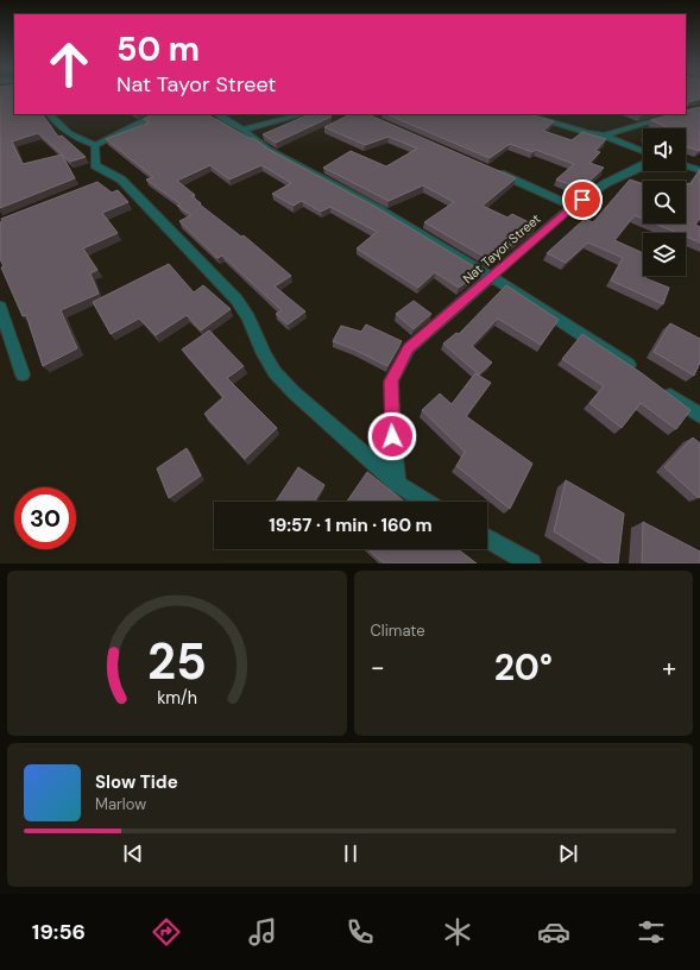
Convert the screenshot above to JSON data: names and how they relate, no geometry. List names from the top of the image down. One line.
{"streets":{"street":["Nat Tayor Street"]},"page":{"turn":["50 m","Nat Tayor Street"],"limit":"30","trip":"19:57 · 1 min · 160 m","tile":"Climate","heat":["−","20°","+"],"song":["Slow Tide","Marlow"],"tabs":"19:56","gauge":["25","km/h"]}}
